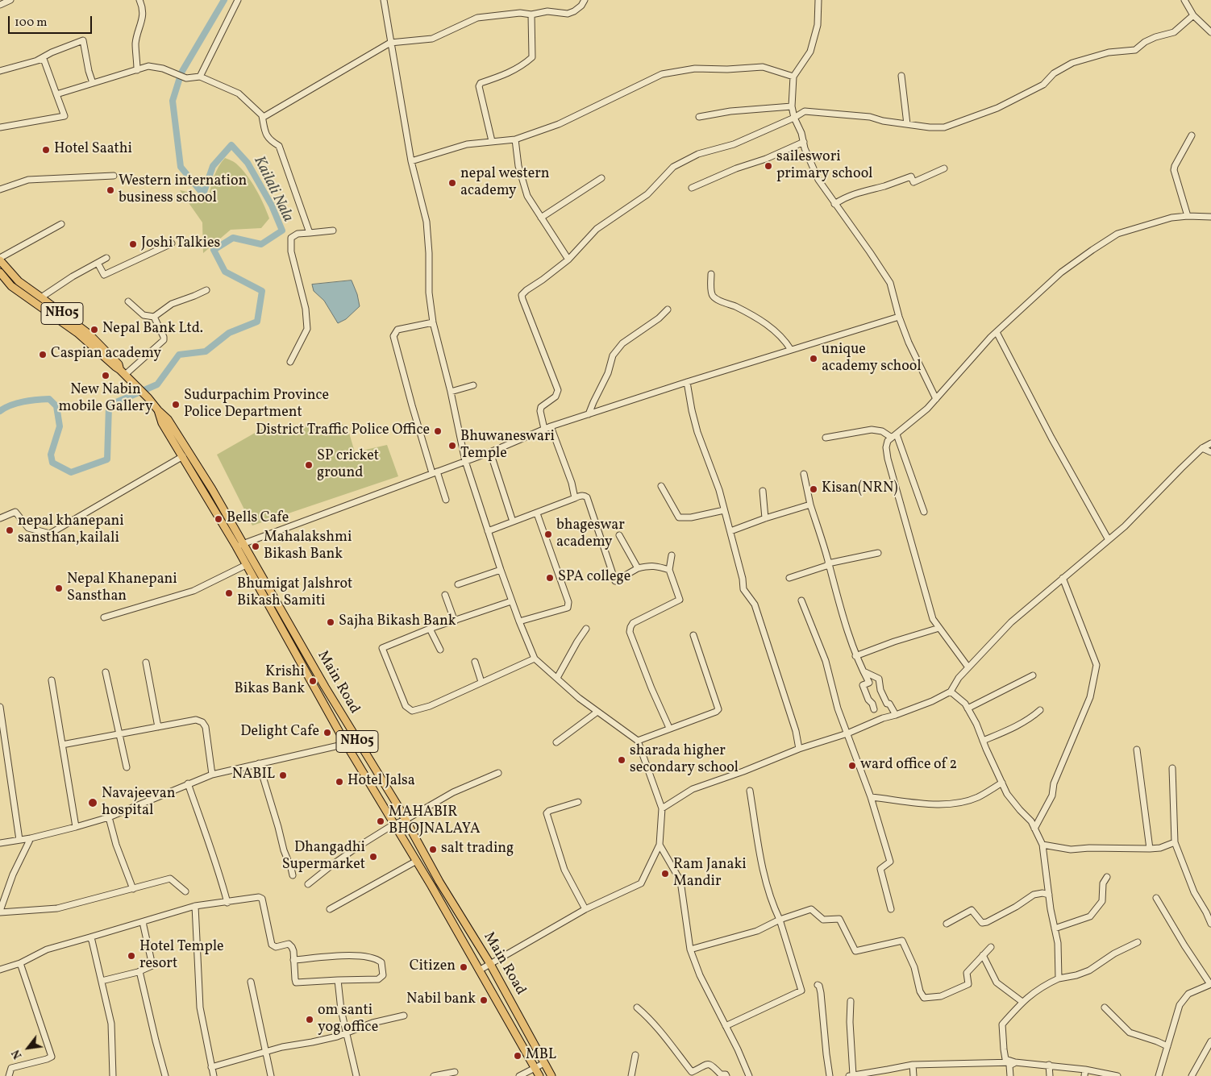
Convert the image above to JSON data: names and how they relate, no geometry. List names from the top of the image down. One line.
{"streets":{"main road":["NH05","Main Road"]},"crossings":[["NH05","Main Road"]],"water":["Kailali Nala"],"places":["Hotel Saathi","saileswori primary school","nepal western academy","Western internation business school","Joshi Talkies","Nepal Bank Ltd.","Caspian academy","unique academy school","New Nabin mobile Gallery","Sudurpachim Province Police Department","District Traffic Police Office","Bhuwaneswari Temple","SP cricket ground","Kisan(NRN)","Bells Cafe","nepal khanepani sansthan,kailali","bhageswar academy","Mahalakshmi Bikash Bank","SPA college","Nepal Khanepani Sansthan","Bhumigat Jalshrot Bikash Samiti","Sajha Bikash Bank","Krishi Bikas Bank","Delight Cafe","sharada higher secondary school","ward office of 2","NABIL","Hotel Jalsa","Navajeevan hospital","MAHABIR BHOJNALAYA","salt trading","Dhangadhi Supermarket","Ram Janaki Mandir","Hotel Temple resort","Citizen","Nabil bank","om santi yog office","MBL"],"scale_bar":"100 m","north":"bottom left"}
